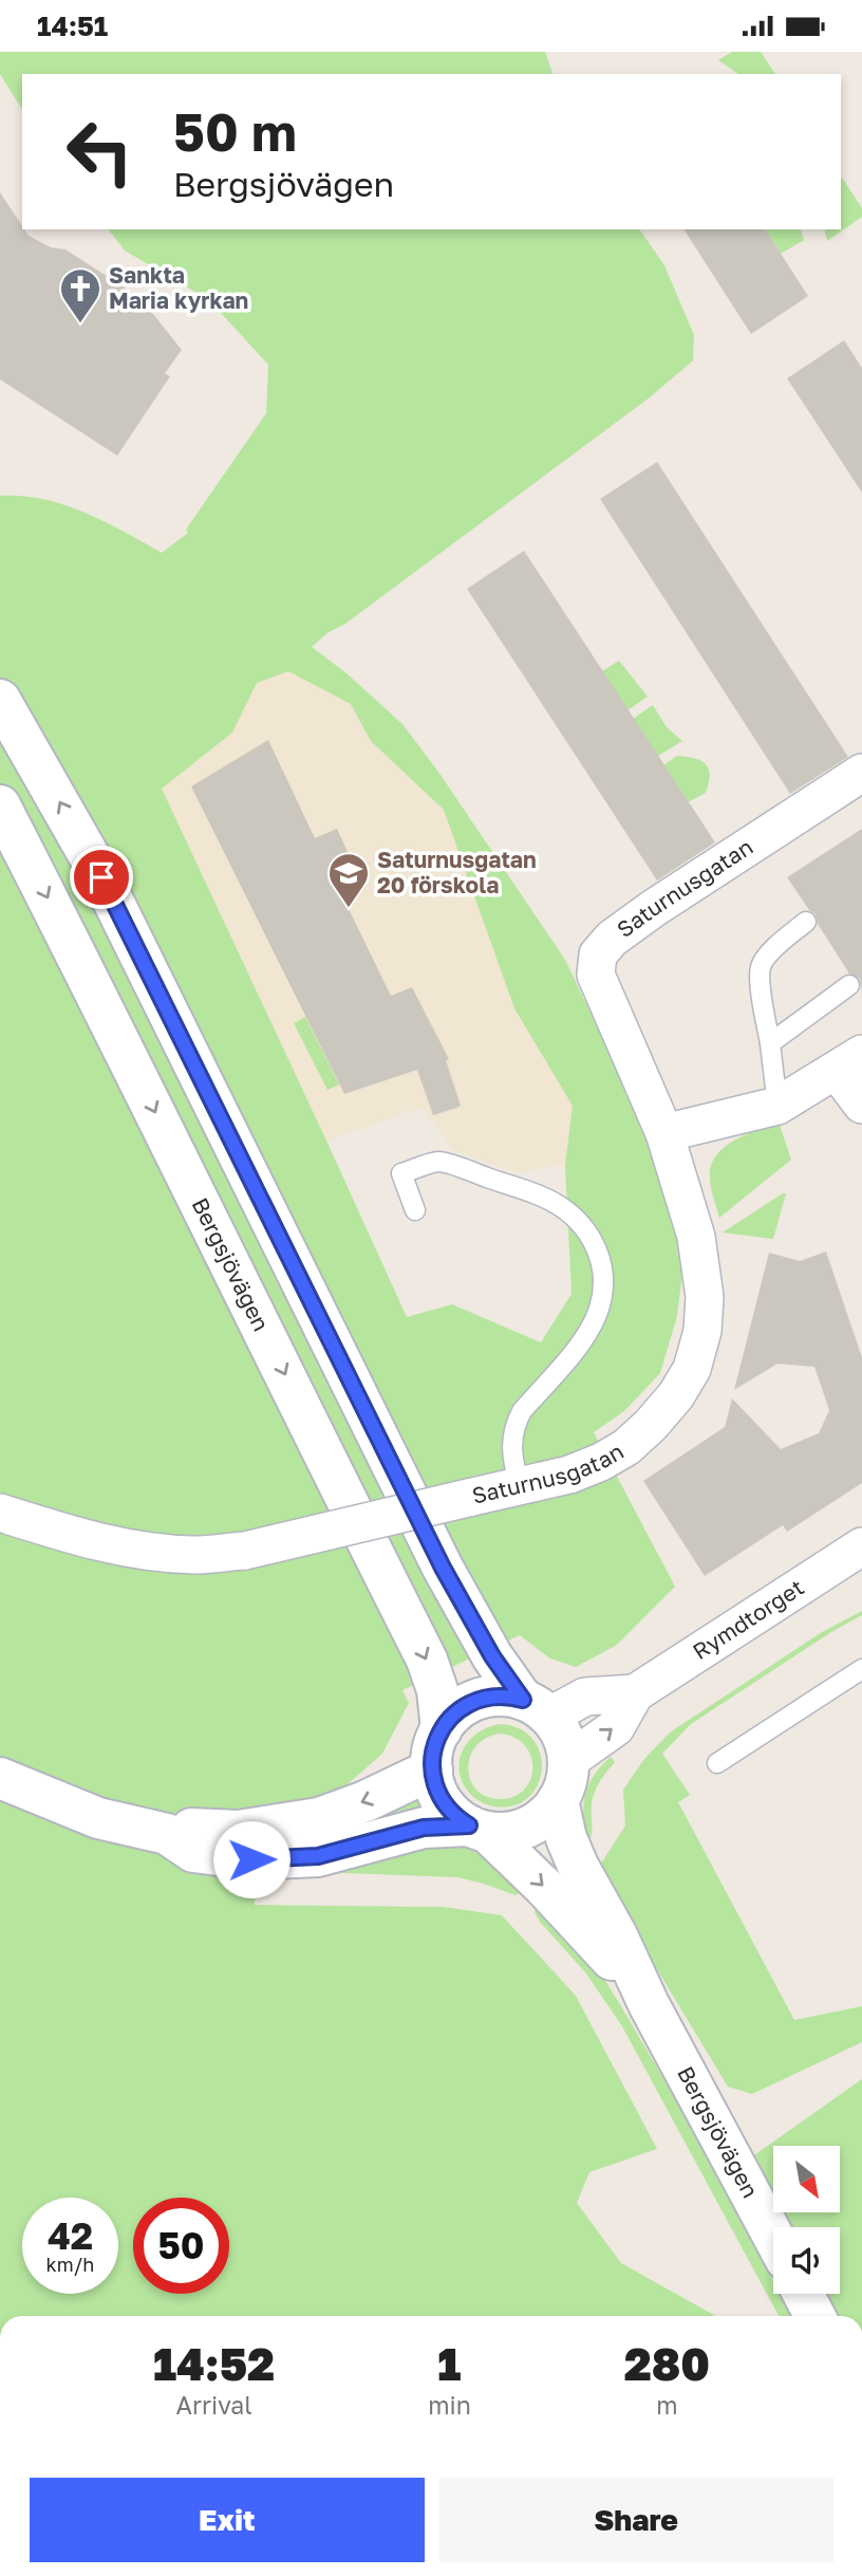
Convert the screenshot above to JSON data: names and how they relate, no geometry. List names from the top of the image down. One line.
{"streets":{"street":["Saturnusgatan","Bergsjövägen","Rymdtorget"]},"crossings":[["Bergsjövägen","Rymdtorget"]],"places":{"church":["Sankta Maria kyrkan"],"school or university":["Saturnusgatan 20 förskola"]},"north":"bottom right","page":{"status":"14:51","turn":["50 m","Bergsjövägen"],"speed":"42 km/h","limit":"50","eta":["14:52","Arrival","1","min","280","m"],"buttons":["Exit","Share"]}}
